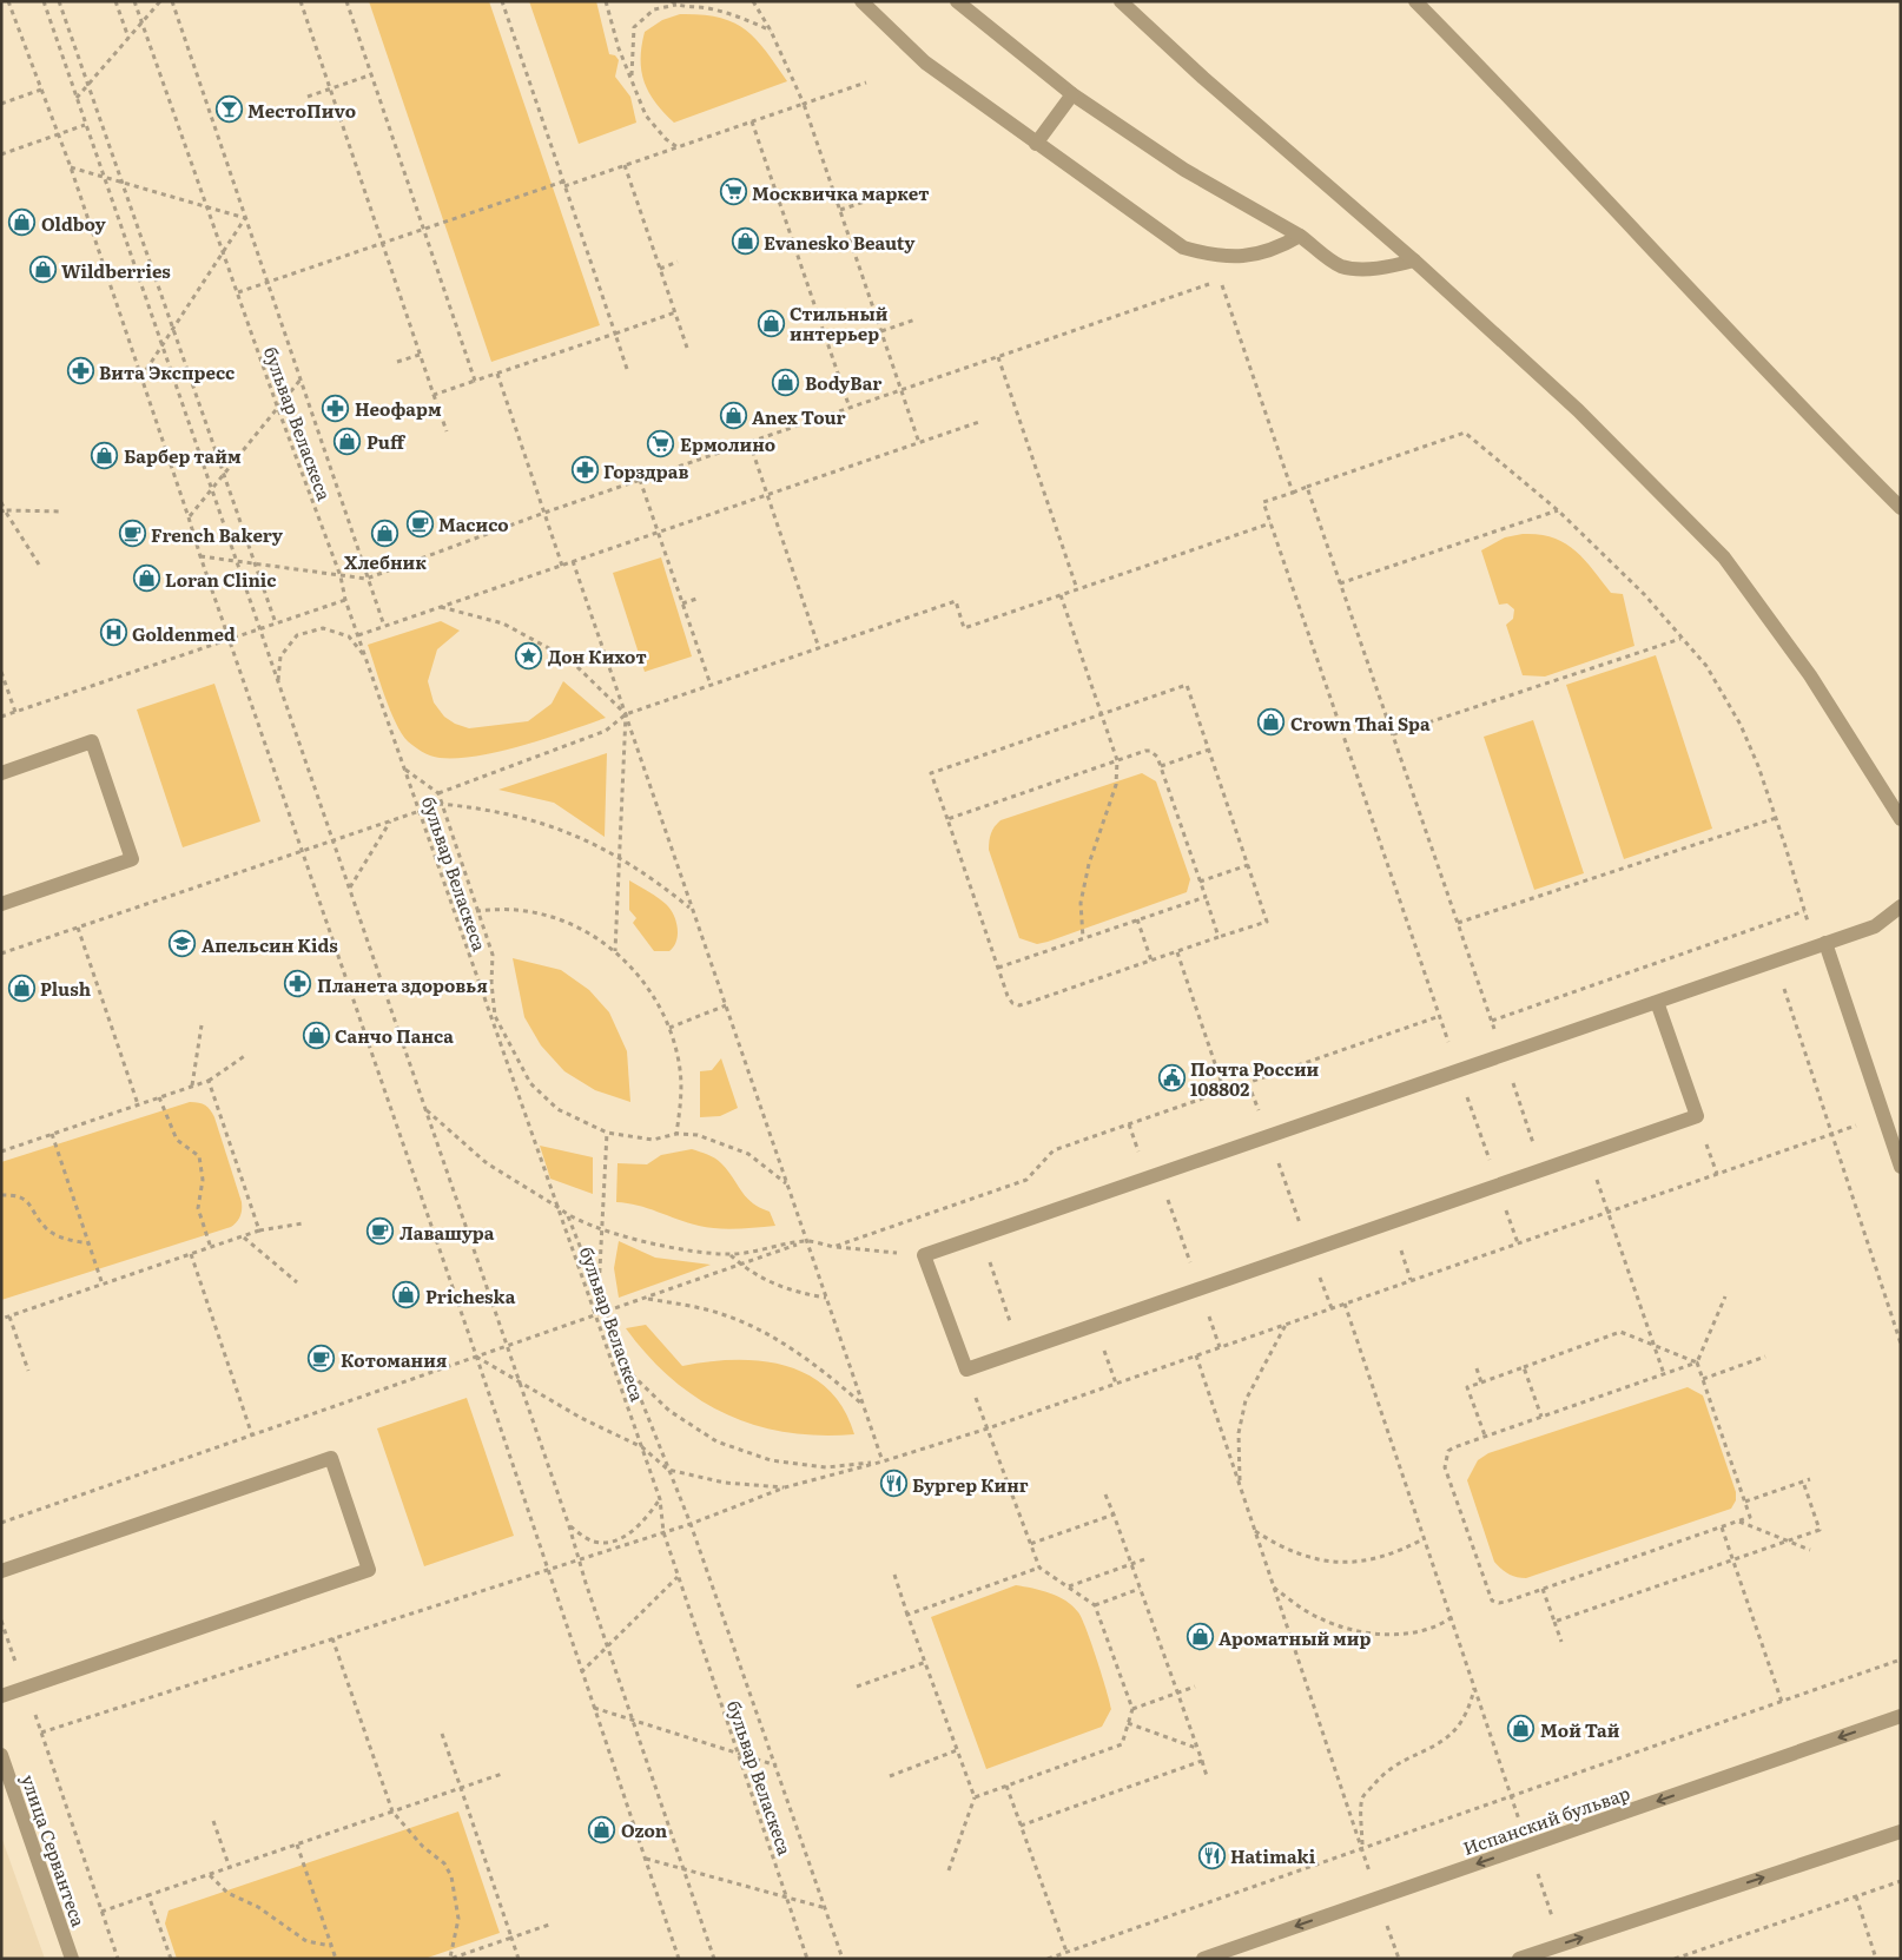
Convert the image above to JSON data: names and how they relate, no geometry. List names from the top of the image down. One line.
{"streets":{"street":["Испанский бульвар","улица Сервантеса"],"path":["бульвар Веласкеса"]},"places":{"bar":["МестоПиvо"],"supermarket":["Москвичка маркет","Ермолино"],"shop":["Oldboy","Evanesko Beauty","Wildberries","Стильный интерьер","BodyBar","Anex Tour","Puff","Барбер тайм","Хлебник","Loran Clinic","Crown Thai Spa","Plush","Санчо Панса","Pricheska","Ароматный мир","Мой Тай","Ozon"],"pharmacy":["Вита Экспресс","Неофарм","Горздрав","Планета здоровья"],"cafe":["Масисо","French Bakery","Лавашура","Котомания"],"hospital":["Goldenmed"],"place":["Дон Кихот"],"school or university":["Апельсин Kids"],"public building":["Почта России 108802"],"restaurant":["Бургер Кинг","Hatimaki"]}}
